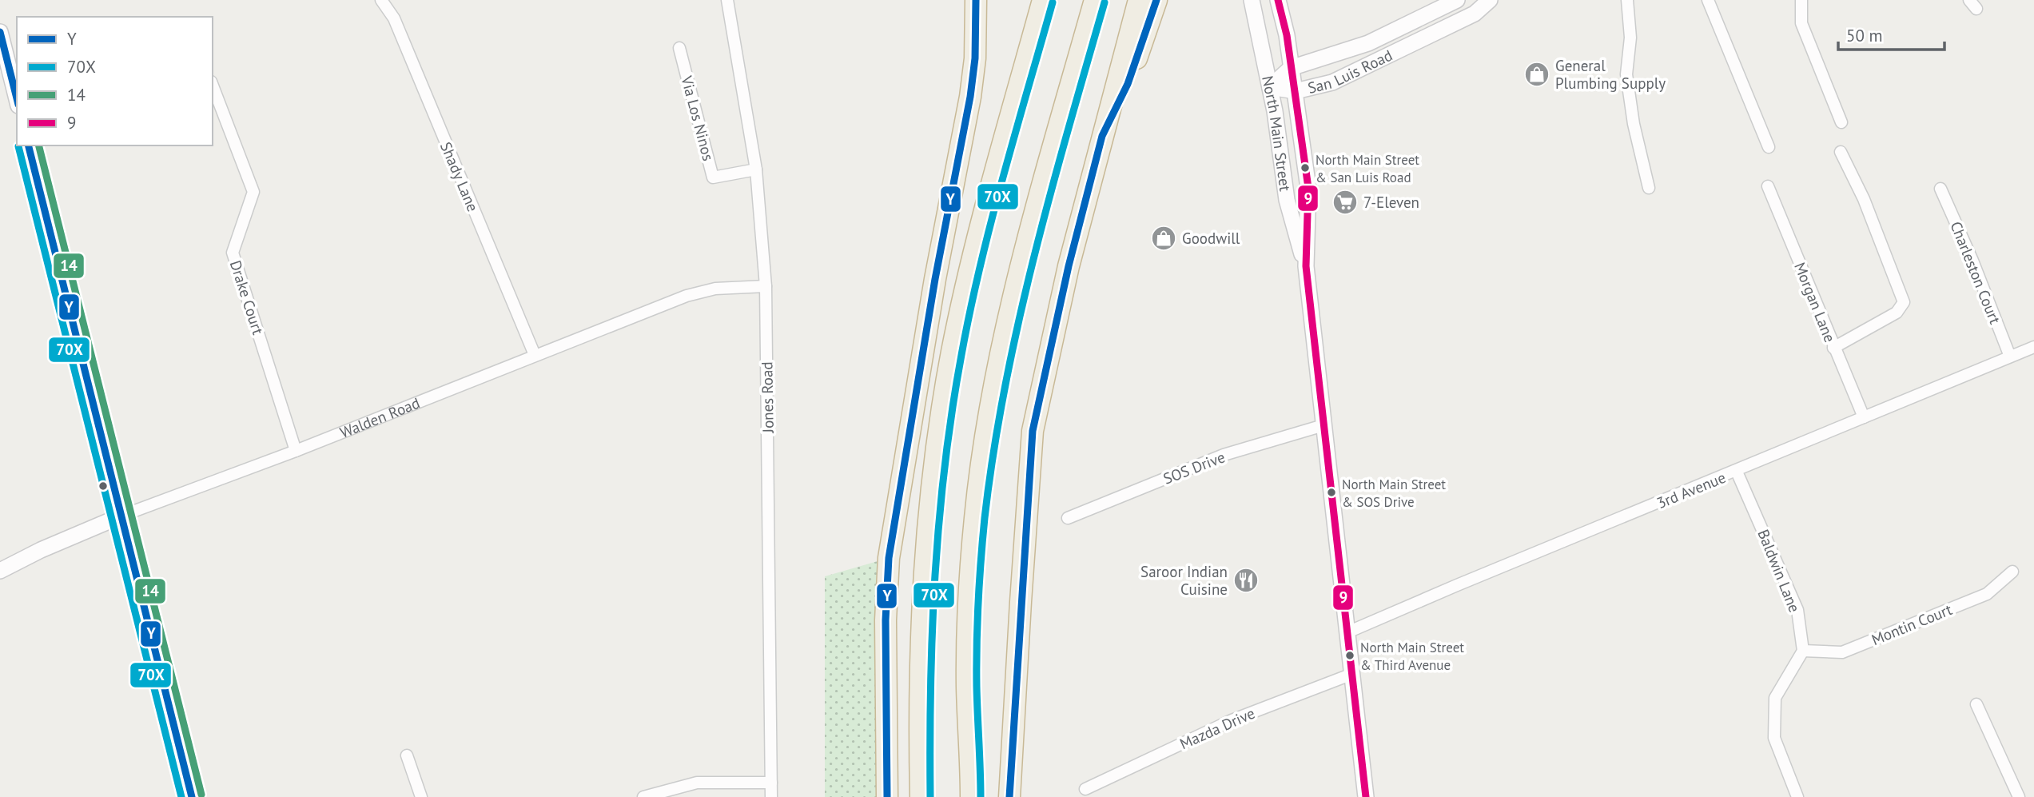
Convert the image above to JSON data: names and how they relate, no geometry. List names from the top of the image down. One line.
{"streets":{"main road":["San Luis Road","North Main Street","Walden Road"],"street":["Via Los Ninos","Shady Lane","Charleston Court","Drake Court","Morgan Lane","Jones Road","SOS Drive","3rd Avenue","Baldwin Lane","Montin Court","Mazda Drive"]},"crossings":[["San Luis Road","North Main Street"],["Via Los Ninos","Jones Road"],["North Main Street","SOS Drive"],["North Main Street","3rd Avenue"],["North Main Street","Mazda Drive"],["Shady Lane","Walden Road"],["Charleston Court","3rd Avenue"],["Drake Court","Walden Road"],["Morgan Lane","3rd Avenue"],["Jones Road","Walden Road"],["3rd Avenue","Baldwin Lane"],["Baldwin Lane","Montin Court"]],"places":{"shop":["General Plumbing Supply","Goodwill"],"other":["North Main Street & San Luis Road","North Main Street & SOS Drive","North Main Street & Third Avenue"],"supermarket":["7-Eleven"],"restaurant":["Saroor Indian Cuisine"]},"lines":["transit line Y","transit line 9","transit line 70X","transit line 14"],"legend":["Y","70X","14","9"],"scale_bar":"50 m"}
